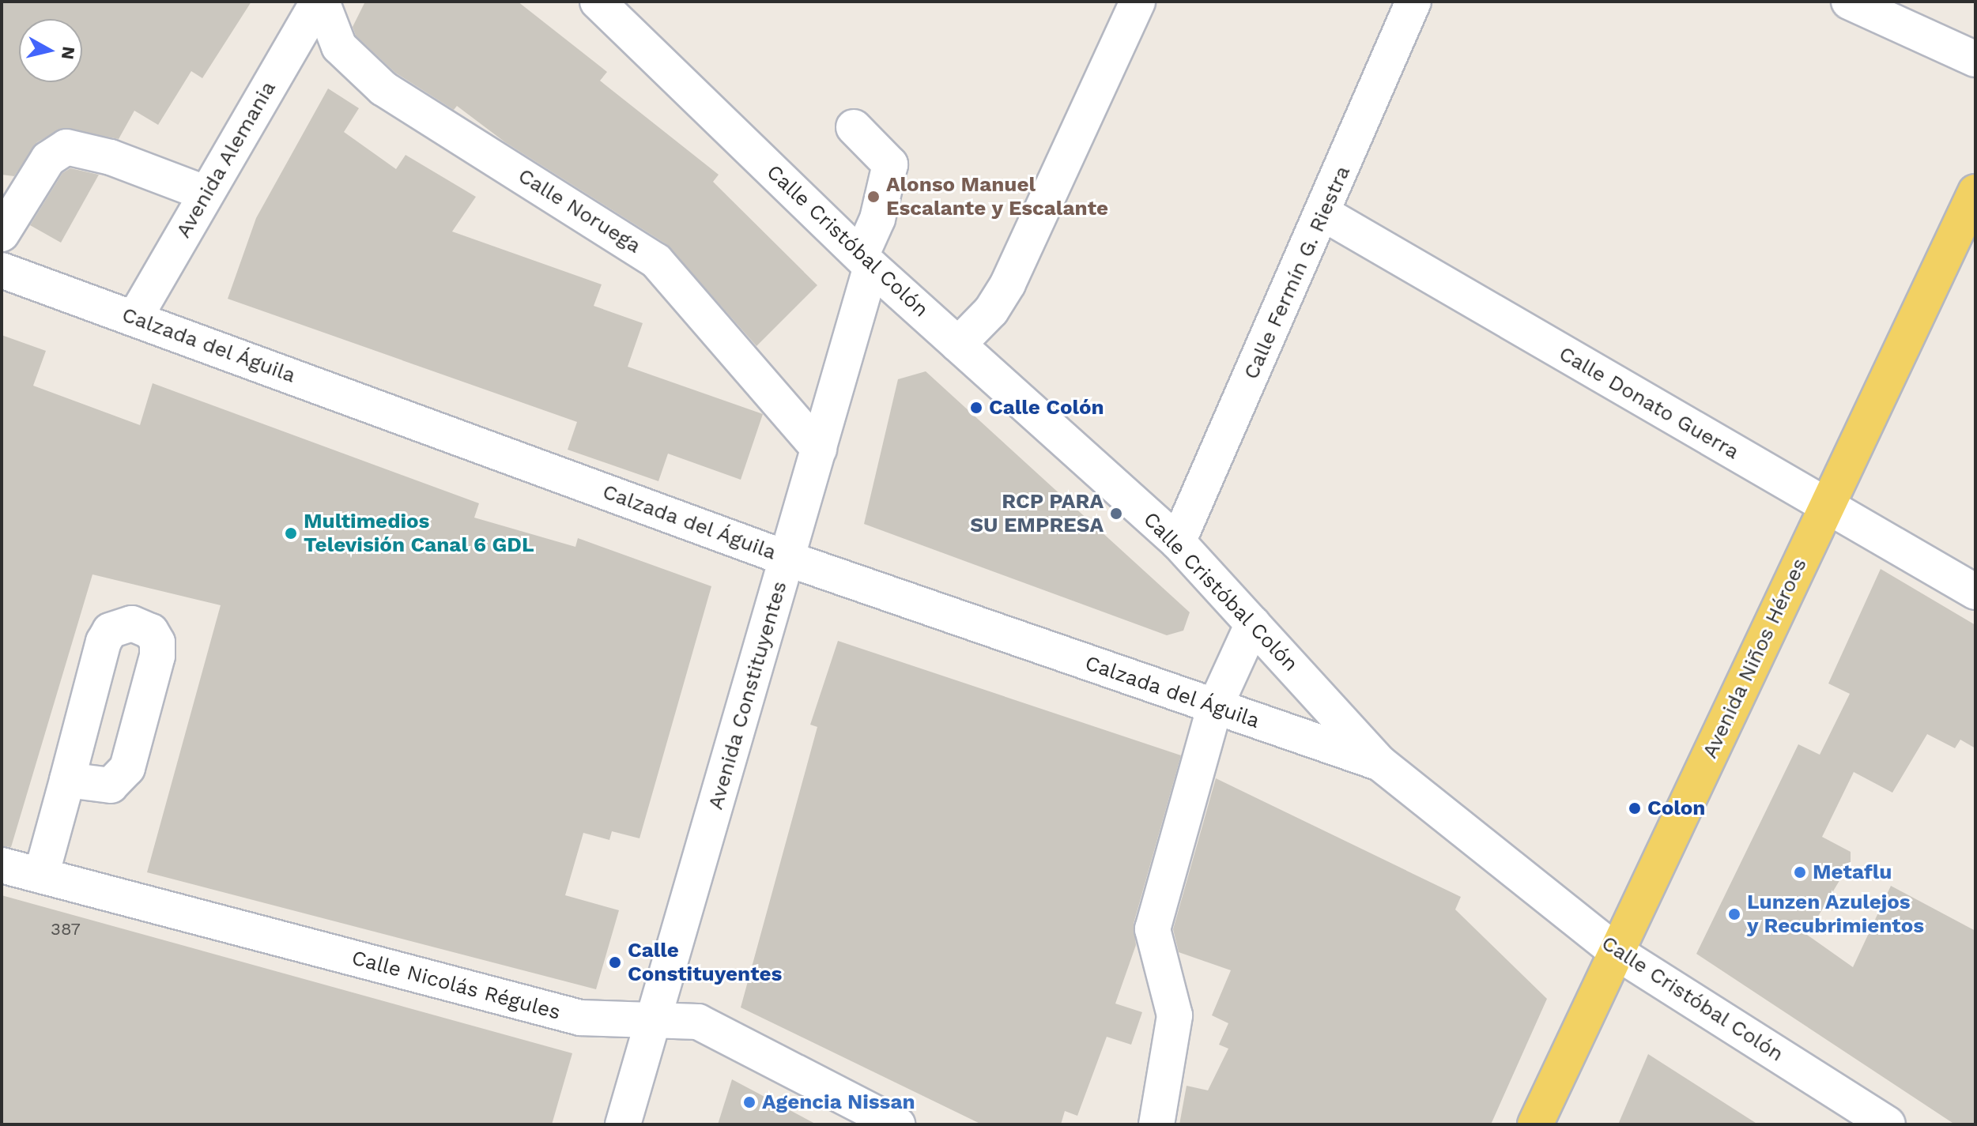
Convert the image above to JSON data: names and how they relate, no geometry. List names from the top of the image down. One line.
{"streets":{"main road":["Avenida Niños Héroes"],"street":["Avenida Alemania","Calle Noruega","Calle Cristóbal Colón","Calle Fermín G. Riestra","Calzada del Águila","Calle Donato Guerra","Avenida Constituyentes","Calle Nicolás Régules"]},"crossings":[["Avenida Alemania","Calle Noruega"],["Avenida Alemania","Calzada del Águila"],["Calle Noruega","Avenida Constituyentes"],["Calle Cristóbal Colón","Calle Fermín G. Riestra"],["Calle Cristóbal Colón","Calzada del Águila"],["Calle Cristóbal Colón","Avenida Niños Héroes"],["Calle Cristóbal Colón","Avenida Constituyentes"],["Calle Fermín G. Riestra","Calle Donato Guerra"],["Calzada del Águila","Avenida Constituyentes"],["Calle Donato Guerra","Avenida Niños Héroes"],["Avenida Constituyentes","Calle Nicolás Régules"]],"places":["Alonso Manuel Escalante y Escalante","Calle Colón","RCP PARA SU EMPRESA","Multimedios Televisión Canal 6 GDL","Colon","Metaflu","Lunzen Azulejos y Recubrimientos","Calle Constituyentes","Agencia Nissan"],"house_numbers":["387"],"north":"right"}
